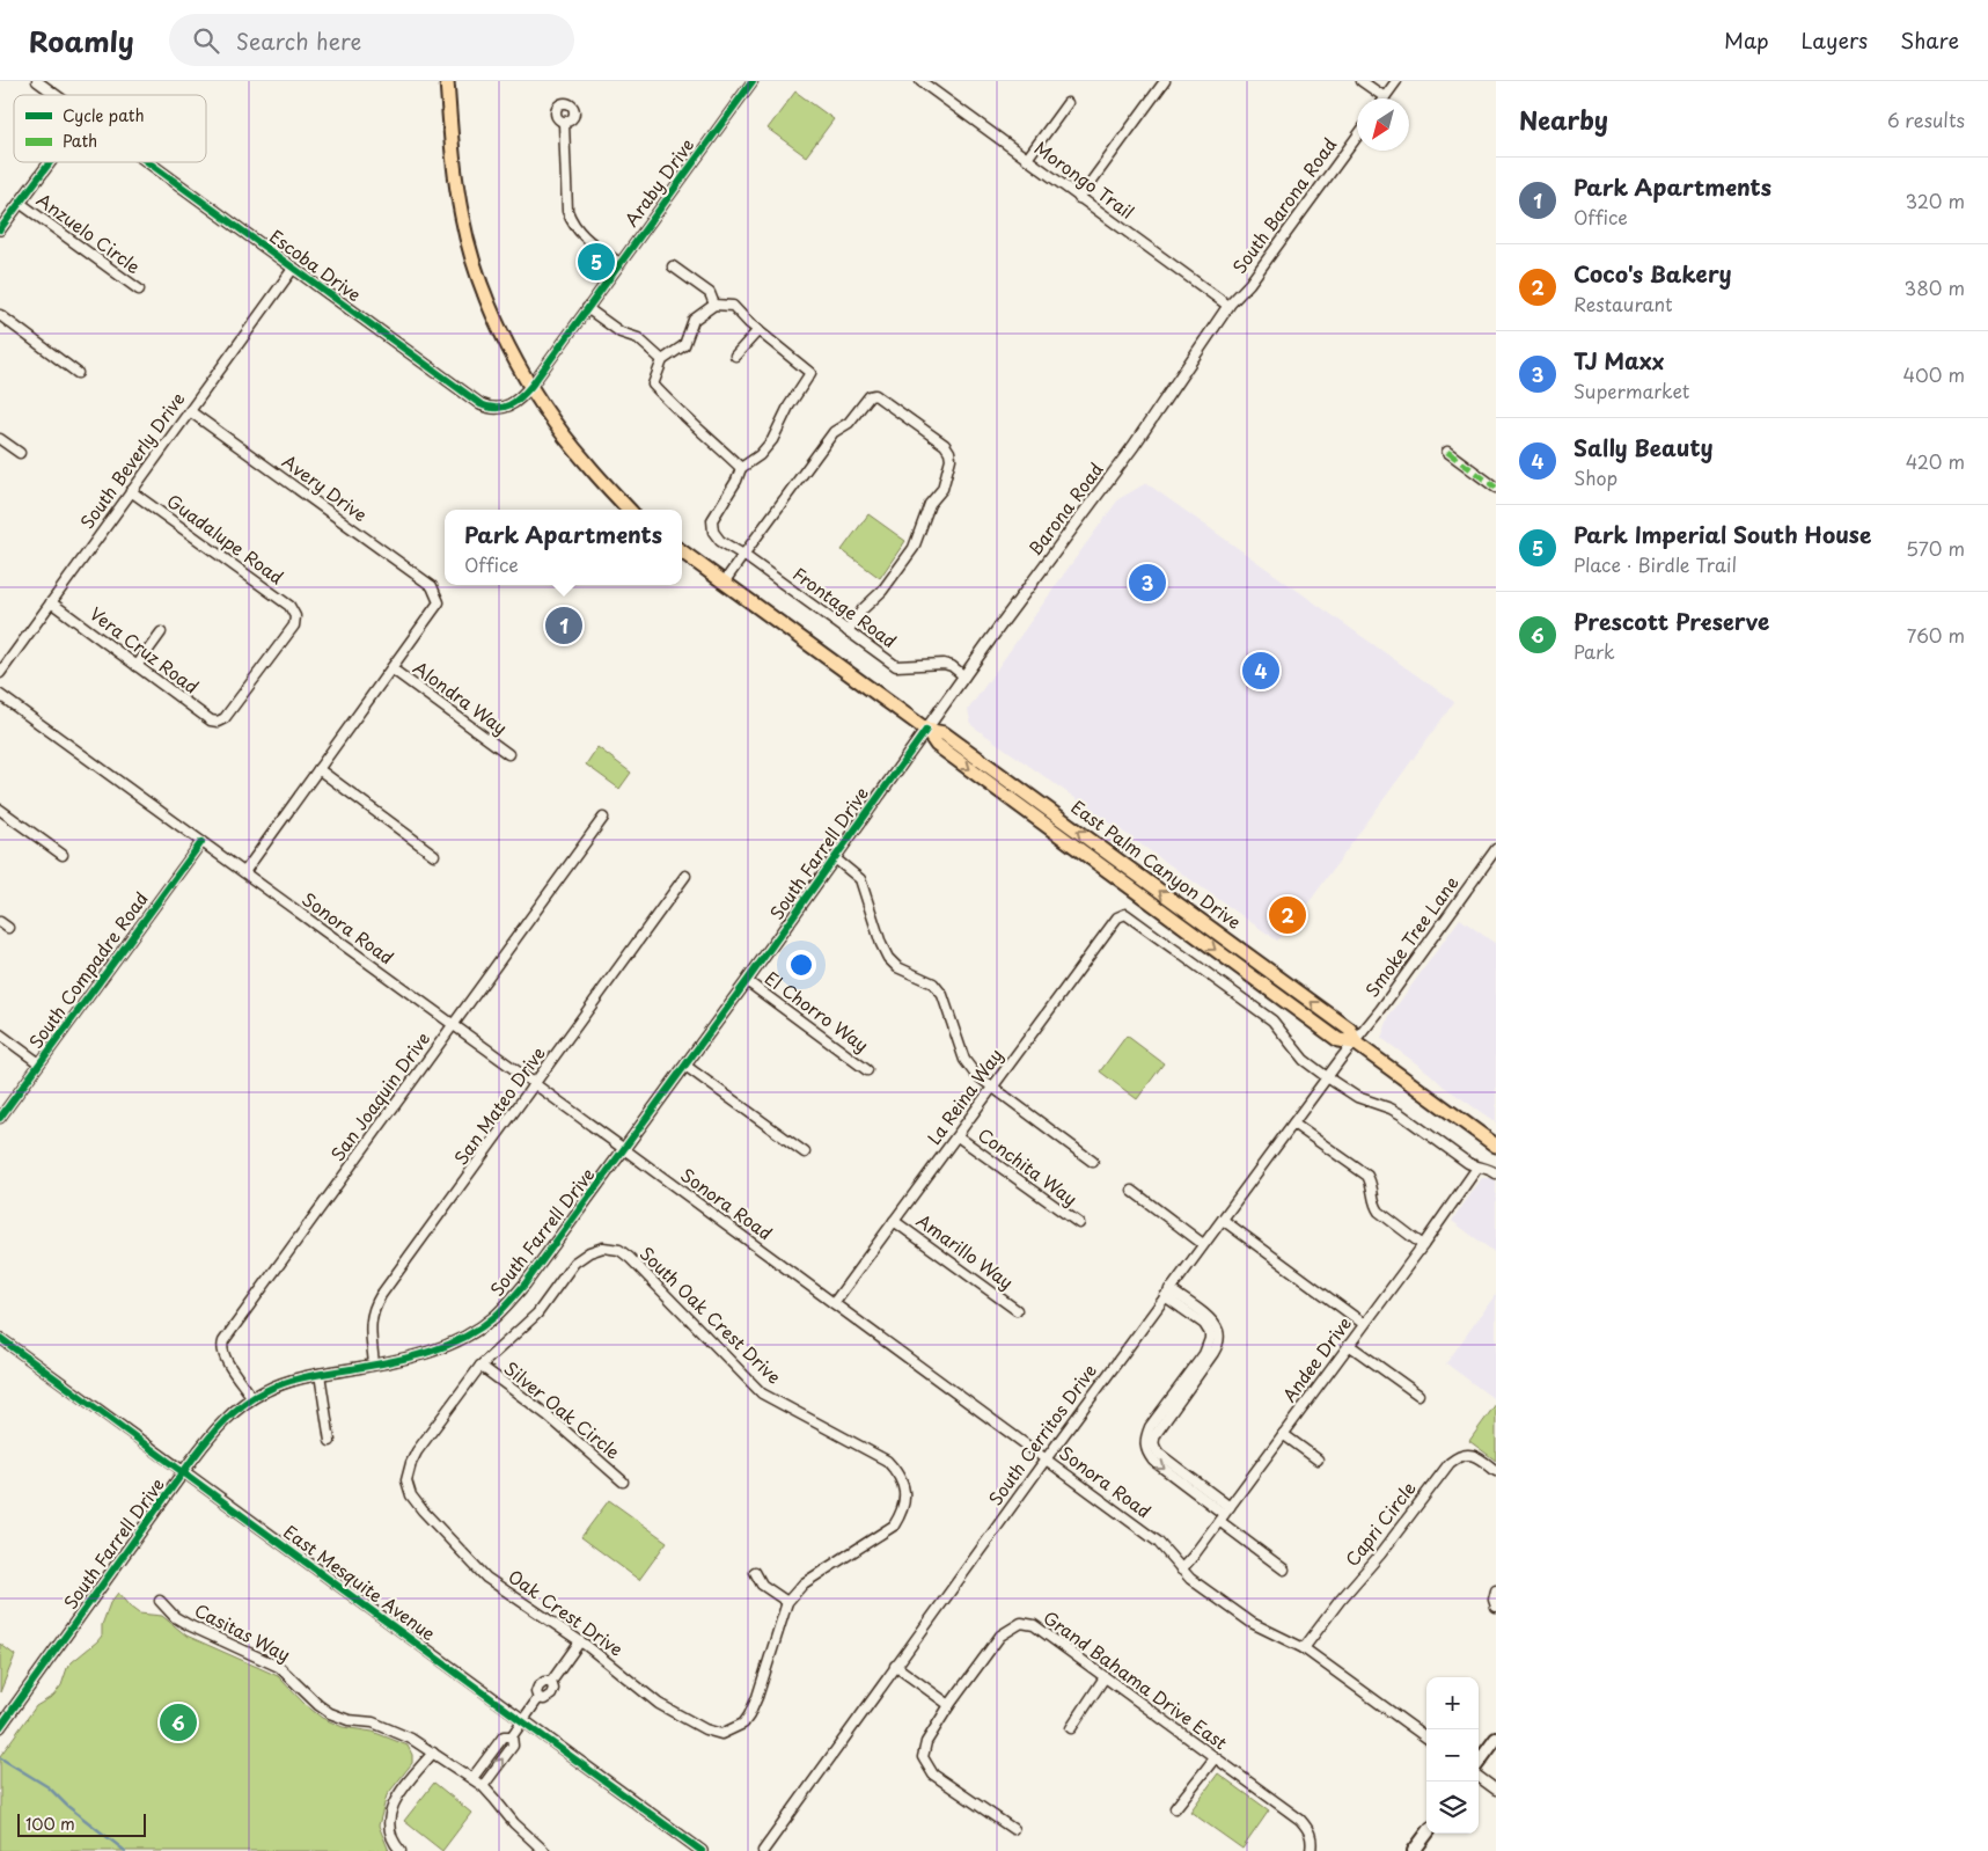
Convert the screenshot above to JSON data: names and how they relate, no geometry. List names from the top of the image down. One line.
{"streets":{"main road":["East Palm Canyon Drive"],"street":["Morongo Trail","Araby Drive","South Barona Road","Anzuelo Circle","Escoba Drive","South Beverly Drive","Avery Drive","Barona Road","Guadalupe Road","Frontage Road","Vera Cruz Road","Alondra Way","South Farrell Drive","Sonora Road","Smoke Tree Lane","South Compadre Road","El Chorro Way","San Joaquin Drive","La Reina Way","San Mateo Drive","Conchita Way","Amarillo Way","South Oak Crest Drive","Andee Drive","Silver Oak Circle","South Cerritos Drive","Capri Circle","East Mesquite Avenue","Oak Crest Drive","Casitas Way","Grand Bahama Drive East"]},"crossings":[["Morongo Trail","South Barona Road"],["Morongo Trail","Barona Road"],["Araby Drive","Escoba Drive"],["South Barona Road","Barona Road"],["Escoba Drive","South Beverly Drive"],["South Beverly Drive","Avery Drive"],["South Beverly Drive","Guadalupe Road"],["South Beverly Drive","Vera Cruz Road"],["Avery Drive","Alondra Way"],["Barona Road","Frontage Road"],["Barona Road","South Farrell Drive"],["Barona Road","East Palm Canyon Drive"],["Guadalupe Road","Vera Cruz Road"],["South Farrell Drive","East Palm Canyon Drive"],["South Farrell Drive","Sonora Road"],["South Farrell Drive","El Chorro Way"],["South Farrell Drive","San Joaquin Drive"],["South Farrell Drive","San Mateo Drive"],["South Farrell Drive","East Mesquite Avenue"],["East Palm Canyon Drive","Smoke Tree Lane"],["East Palm Canyon Drive","South Cerritos Drive"],["Sonora Road","South Compadre Road"],["Sonora Road","San Joaquin Drive"],["Sonora Road","La Reina Way"],["Sonora Road","San Mateo Drive"],["Sonora Road","Andee Drive"],["Sonora Road","South Cerritos Drive"],["Sonora Road","Capri Circle"],["Smoke Tree Lane","South Cerritos Drive"],["La Reina Way","Conchita Way"],["La Reina Way","Amarillo Way"],["La Reina Way","South Cerritos Drive"],["South Oak Crest Drive","Silver Oak Circle"],["South Oak Crest Drive","Oak Crest Drive"],["Silver Oak Circle","Oak Crest Drive"]],"legend":["Cycle path","Path"],"scale_bar":"100 m","north":"bottom left","page":{"header":"Roamly","search":"Search here","nav":["Map","Layers","Share"],"heading":["Nearby","6 results"],"list":[{"mark":"1","name":"Park Apartments","note":"Office","value":"320 m"},{"mark":"2","name":"Coco's Bakery","note":"Restaurant","value":"380 m"},{"mark":"3","name":"TJ Maxx","note":"Supermarket","value":"400 m"},{"mark":"4","name":"Sally Beauty","note":"Shop","value":"420 m"},{"mark":"5","name":"Park Imperial South House","note":"Place · Birdle Trail","value":"570 m"},{"mark":"6","name":"Prescott Preserve","note":"Park","value":"760 m"}],"pins":["5","3","1","4","2","6"],"popup":["Park Apartments","Office"],"map_buttons":["+","−"],"scale":"100 m"}}
